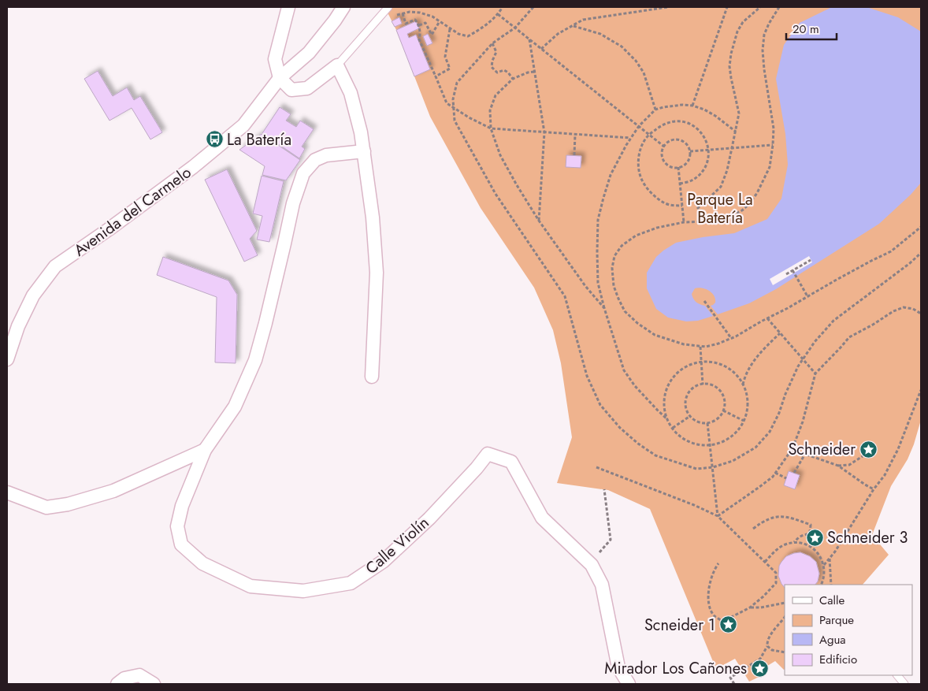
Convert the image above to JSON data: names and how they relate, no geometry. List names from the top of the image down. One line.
{"streets":{"street":["Avenida del Carmelo","Calle Violín"]},"parks":["Parque La Batería"],"places":{"bus stop":["La Batería"],"place":["Schneider","Schneider 3","Scneider 1","Mirador Los Cañones"]},"legend":["Calle","Parque","Agua","Edificio"],"scale_bar":"20 m"}
